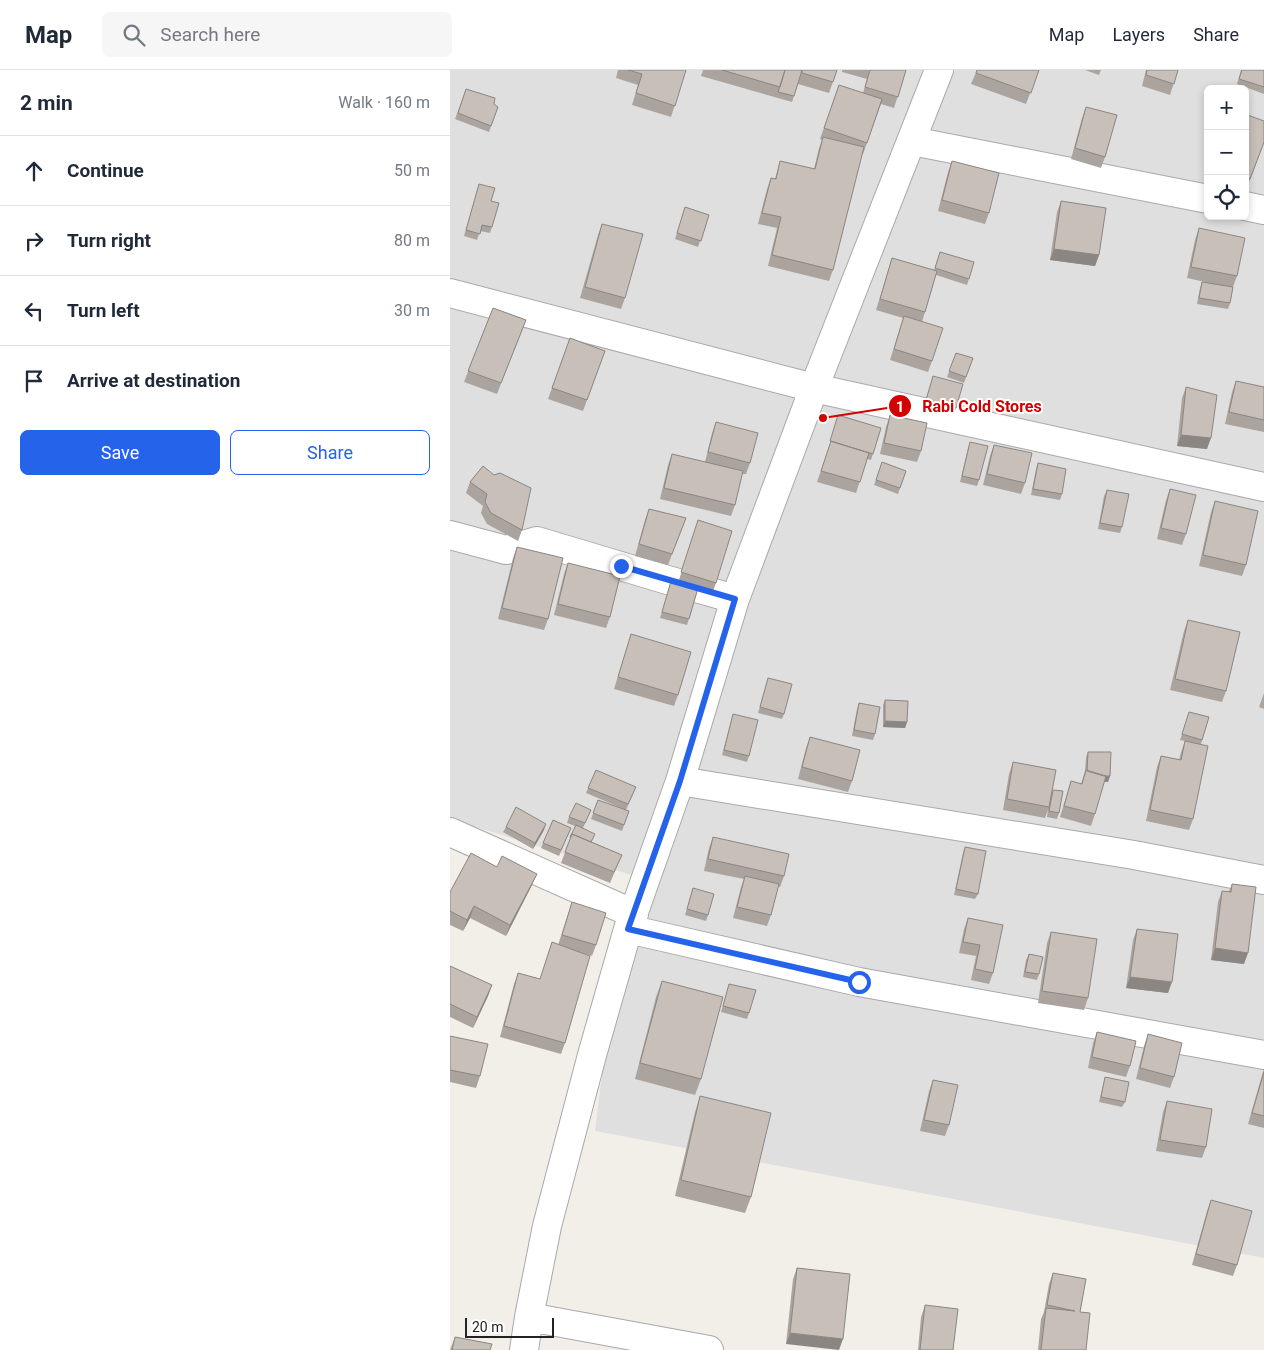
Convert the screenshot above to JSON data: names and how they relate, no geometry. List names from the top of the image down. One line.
{"places":["Rabi Cold Stores"],"scale_bar":"20 m","page":{"header":"Map","search":"Search here","nav":["Map","Layers","Share"],"heading":["2 min","Walk · 160 m"],"map_buttons":["+","−"],"list":[["Continue","50 m"],["Turn right","80 m"],["Turn left","30 m"],"Arrive at destination"],"buttons":["Save","Share"],"scale":"20 m"}}
